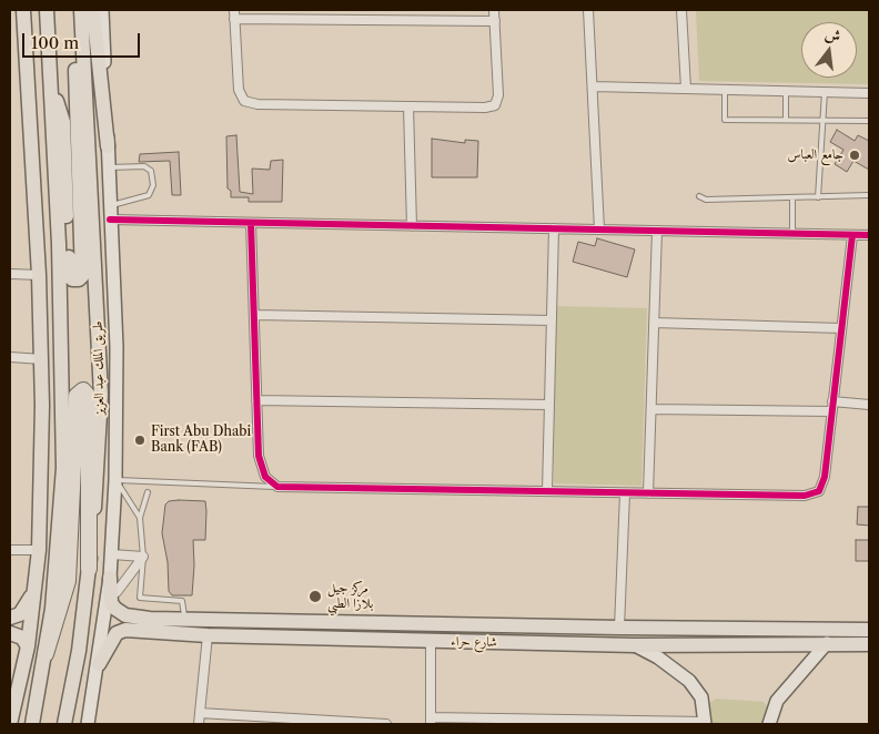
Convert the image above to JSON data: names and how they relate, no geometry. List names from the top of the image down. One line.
{"streets":{"main road":["طريق الملك عبد العزيز","شارع حراء"]},"places":["جامع العباس","First Abu Dhabi Bank (FAB)","مركز جيل بلازا الطبي"],"scale_bar":"100 m","north":"top"}
